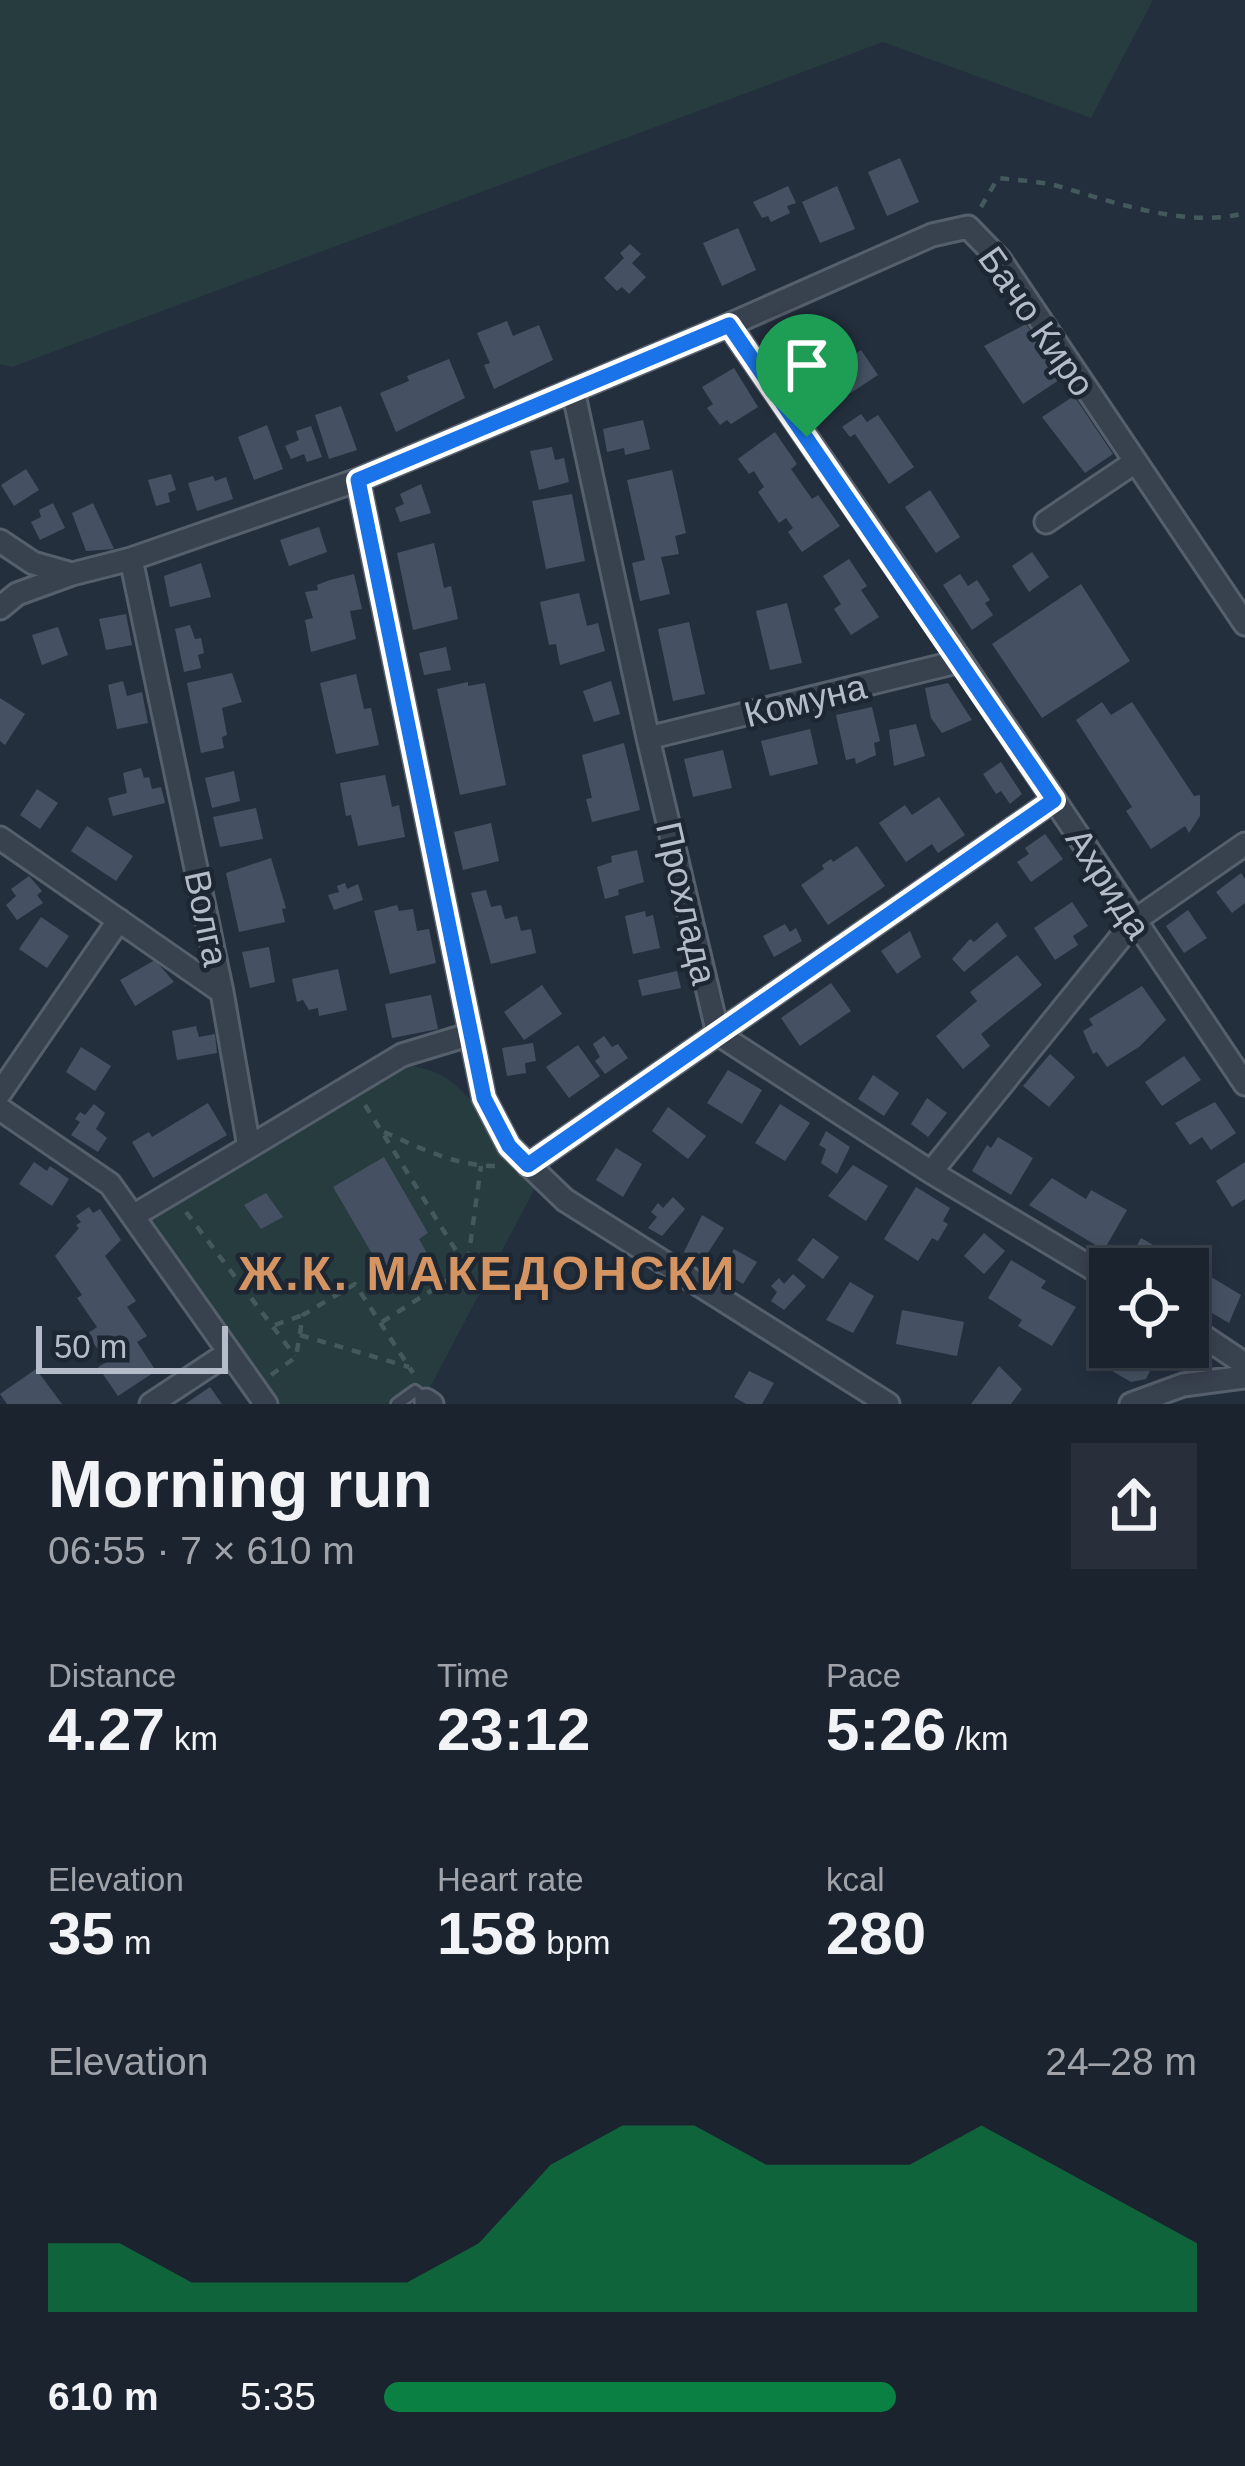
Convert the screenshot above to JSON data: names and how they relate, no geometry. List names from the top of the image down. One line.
{"streets":{"street":["Бачо Киро","Комуна","Ахрида","Прохлада","Волга"]},"crossings":[["Бачо Киро","Ахрида"],["Бачо Киро","Прохлада"],["Бачо Киро","Волга"],["Комуна","Ахрида"],["Комуна","Прохлада"]],"districts":["Ж.К. МАКЕДОНСКИ"],"scale_bar":"50 m","page":{"scale":"50 m","heading":["Morning run","06:55 · 7 × 610 m"],"stats":[["Distance","4.27 km"],["Time","23:12"],["Pace","5:26 /km"],["Elevation","35 m"],["Heart rate","158 bpm"],["kcal","280"]],"chart":["Elevation","24–28 m"],"list":[{"name":"610 m","note":"5:35"}]}}
